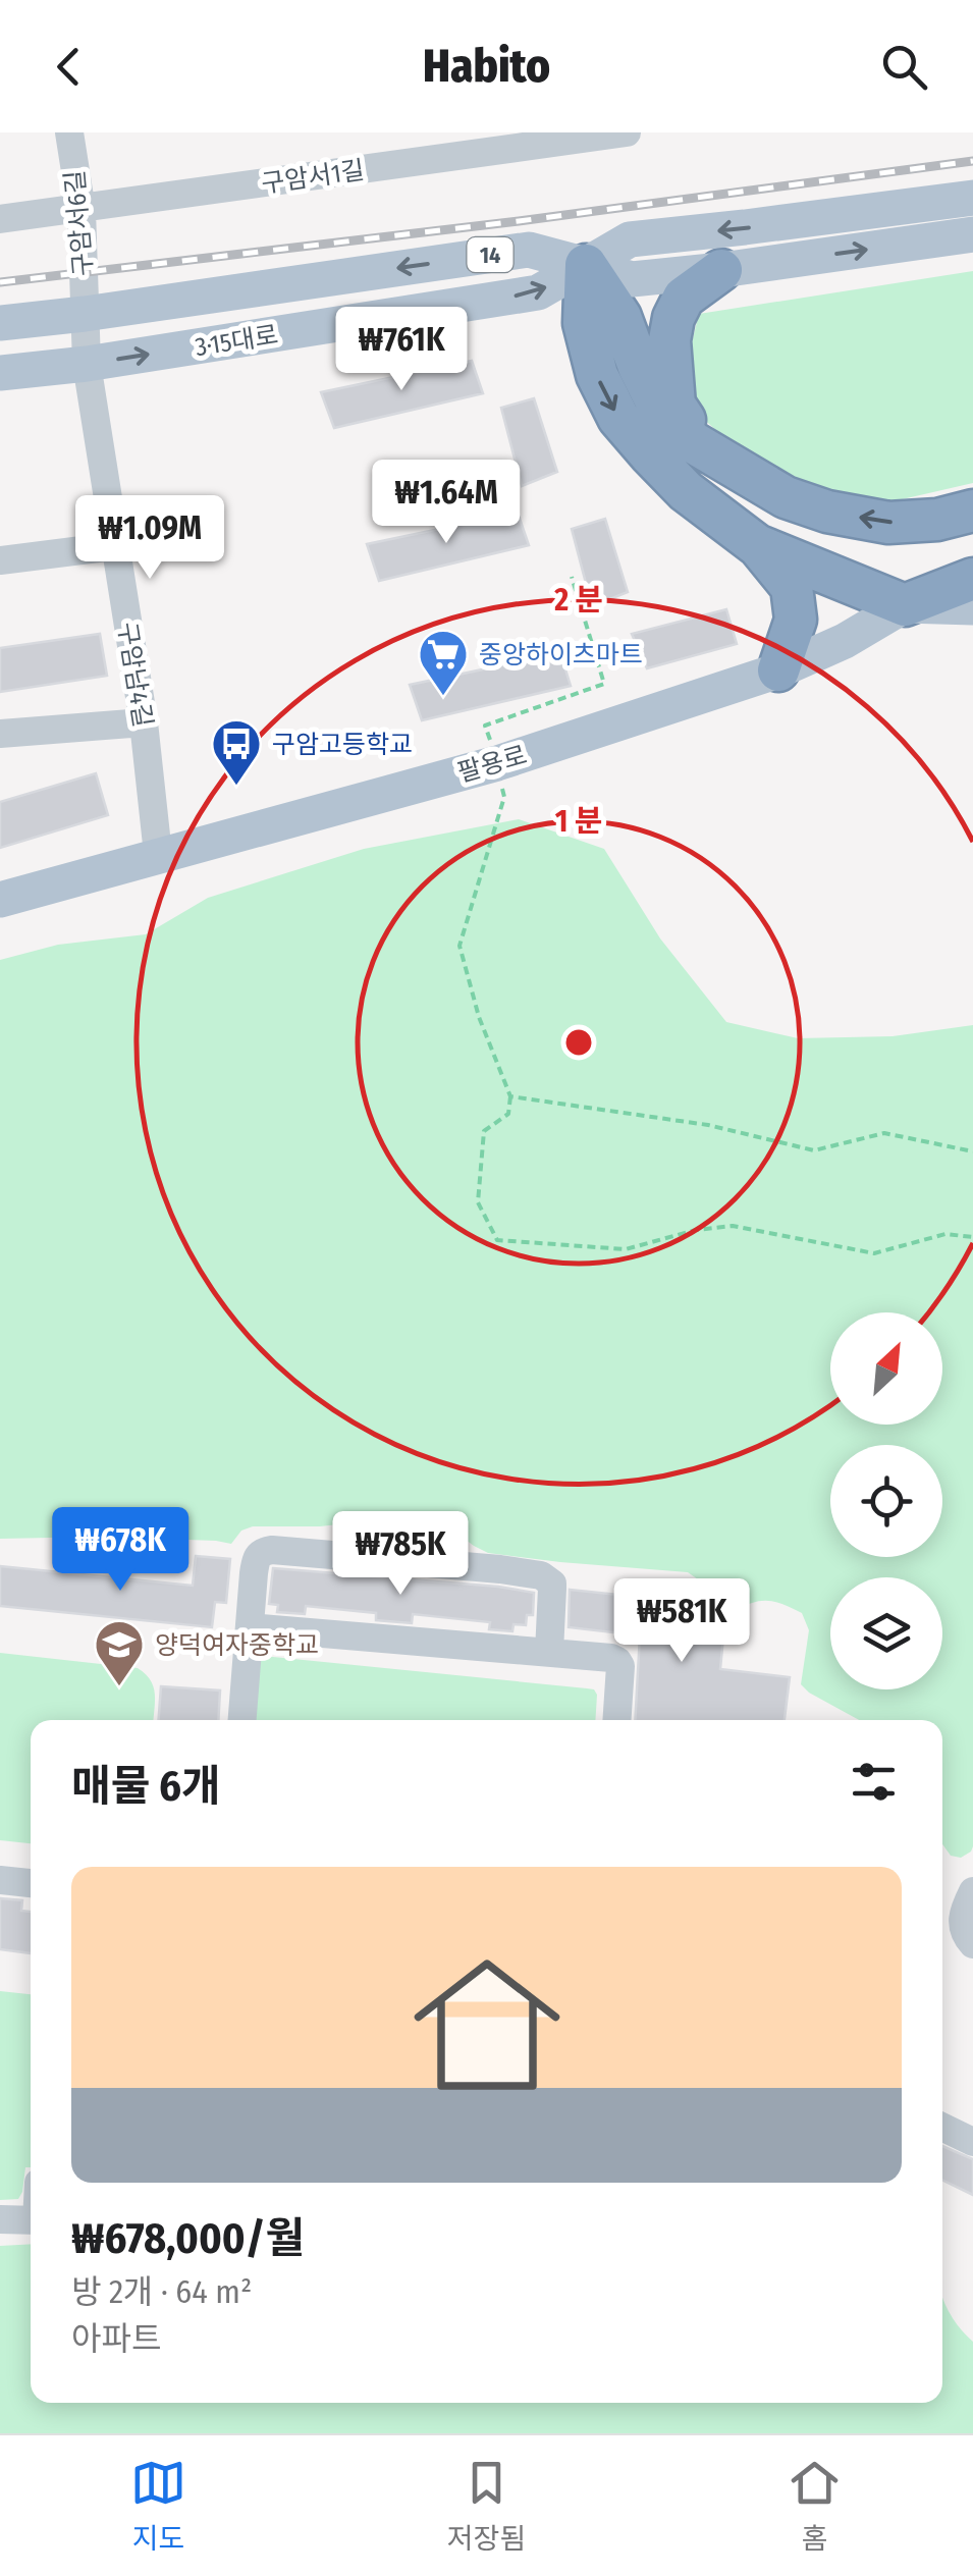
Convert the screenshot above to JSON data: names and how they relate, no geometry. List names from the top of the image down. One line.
{"streets":{"main road":["14","3·15대로","팔용로"],"street":["구암서1길","구암서6길","구암남4길"]},"crossings":[["구암서1길","구암서6길"],["구암서6길","3·15대로"],["구암서6길","구암남4길"],["3·15대로","구암남4길"],["구암남4길","팔용로"]],"places":{"supermarket":["중앙하이츠마트"],"bus stop":["구암고등학교"],"school or university":["양덕여자중학교"]},"north":"top right","page":{"header":"Habito","price":["₩761K","₩1.64M","₩1.09M","₩678K","₩785K","₩581K"],"heading":"매물 6개","list":[{"name":"₩678,000/월","note":"방 2개 · 64 m² · 아파트"}],"tabs":["지도","저장됨","홈"]},"rings":["2 분","1 분"]}
